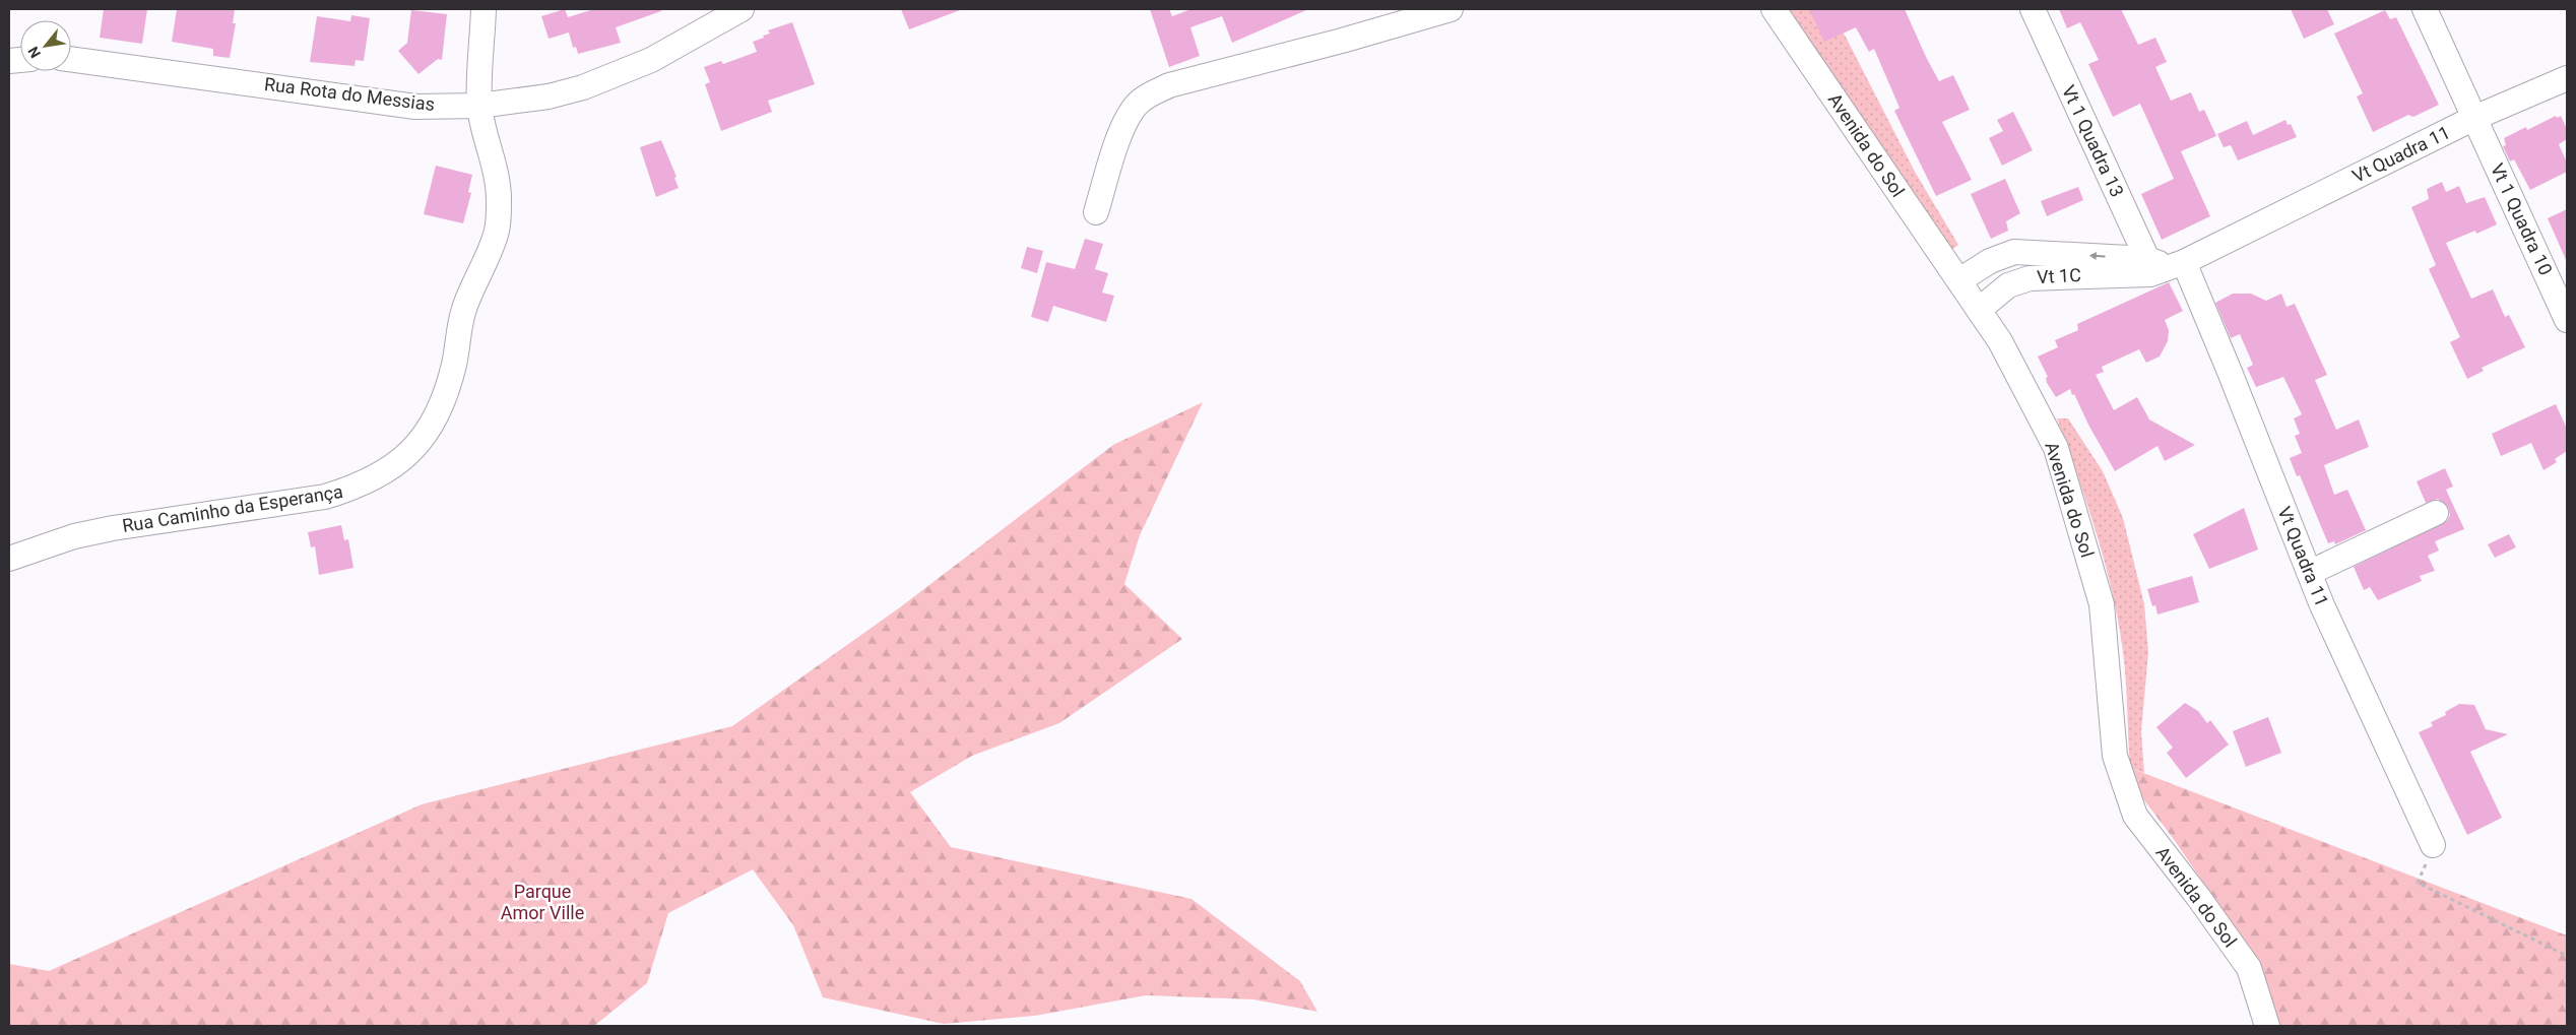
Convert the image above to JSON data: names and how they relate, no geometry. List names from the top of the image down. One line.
{"streets":{"street":["Rua Rota do Messias","Vt 1 Quadra 13","Avenida do Sol","Vt Quadra 11","Vt 1 Quadra 10","Vt 1C","Rua Caminho da Esperança"]},"crossings":[["Rua Rota do Messias","Rua Caminho da Esperança"],["Vt 1 Quadra 13","Vt Quadra 11"],["Vt 1 Quadra 13","Vt 1C"],["Avenida do Sol","Vt 1C"],["Vt Quadra 11","Vt 1 Quadra 10"],["Vt Quadra 11","Vt 1C"]],"parks":["Parque Amor Ville"],"north":"bottom left"}
